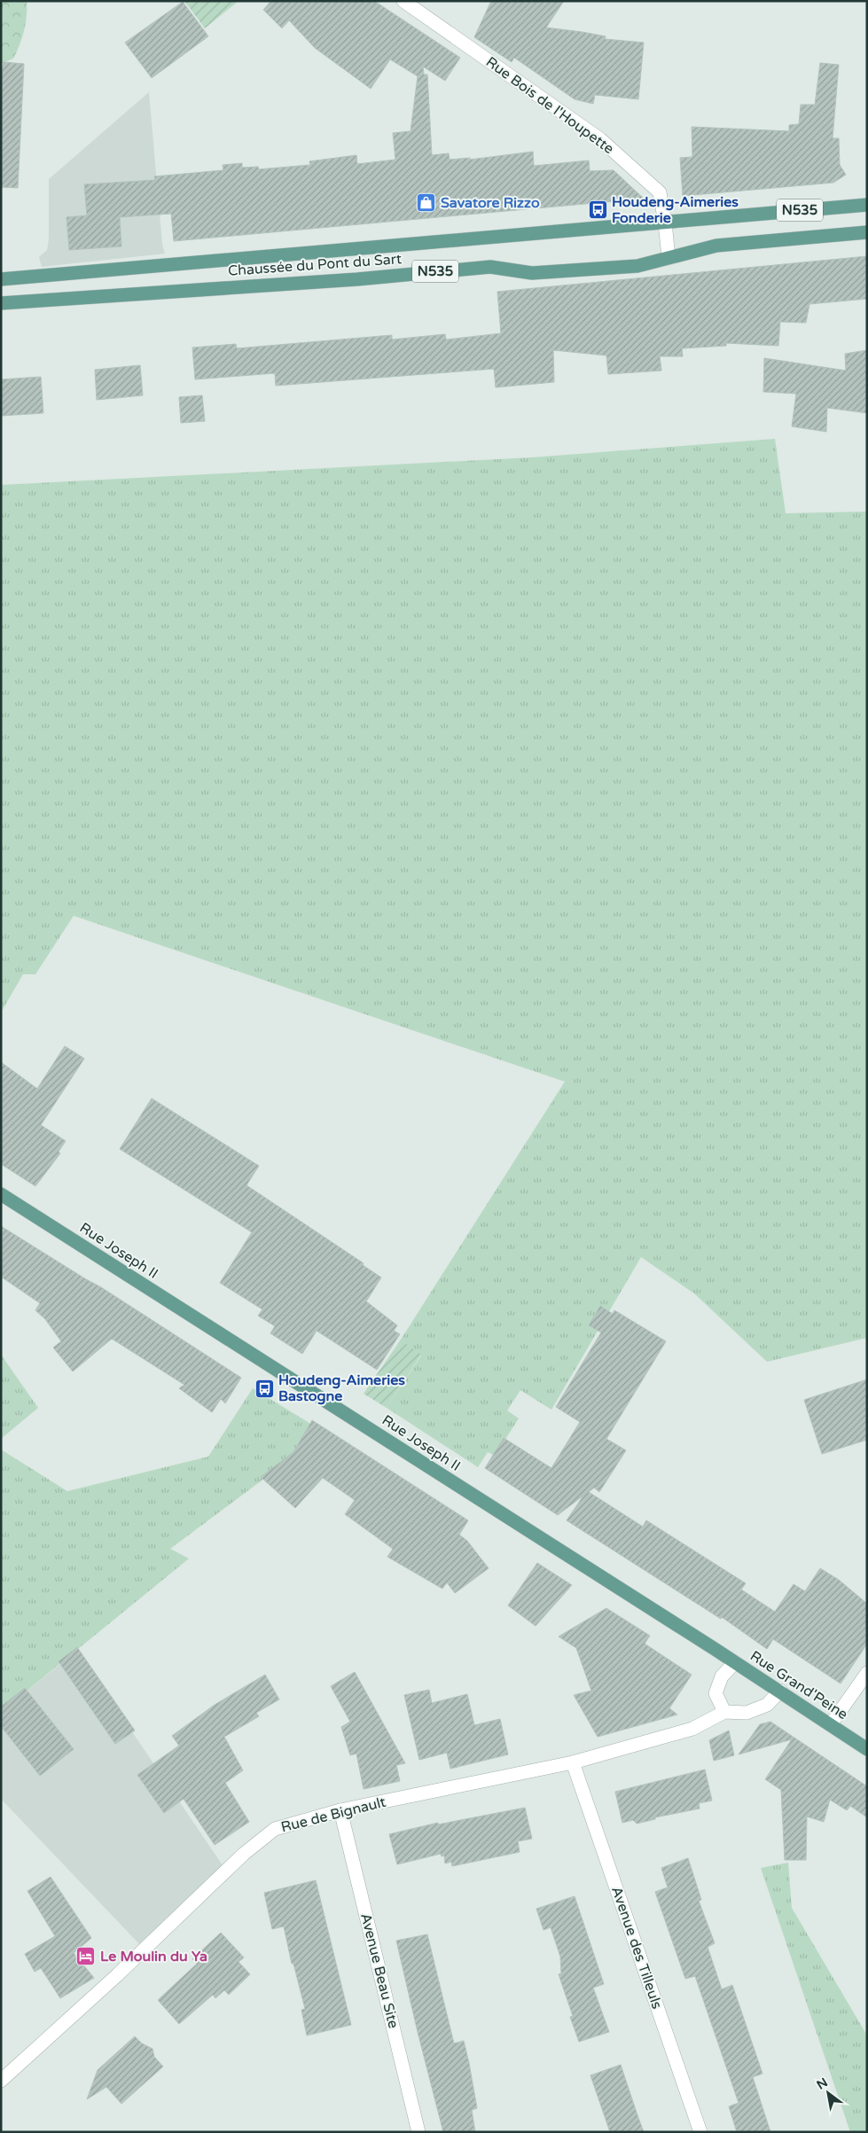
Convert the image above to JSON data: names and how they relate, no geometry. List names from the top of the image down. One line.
{"streets":{"main road":["N535","Chaussée du Pont du Sart","Rue Joseph II","Rue Grand'Peine"],"street":["Rue Bois de l'Houpette","Rue de Bignault","Avenue des Tilleuls","Avenue Beau Site"]},"crossings":[["Rue Bois de l'Houpette","Chaussée du Pont du Sart"],["Rue Joseph II","Rue Grand'Peine"],["Rue de Bignault","Avenue des Tilleuls"],["Rue de Bignault","Avenue Beau Site"]],"places":{"shop":["Savatore Rizzo"],"bus stop":["Houdeng-Aimeries Fonderie","Houdeng-Aimeries Bastogne"],"hotel":["Le Moulin du Ya"]},"north":"top left"}
